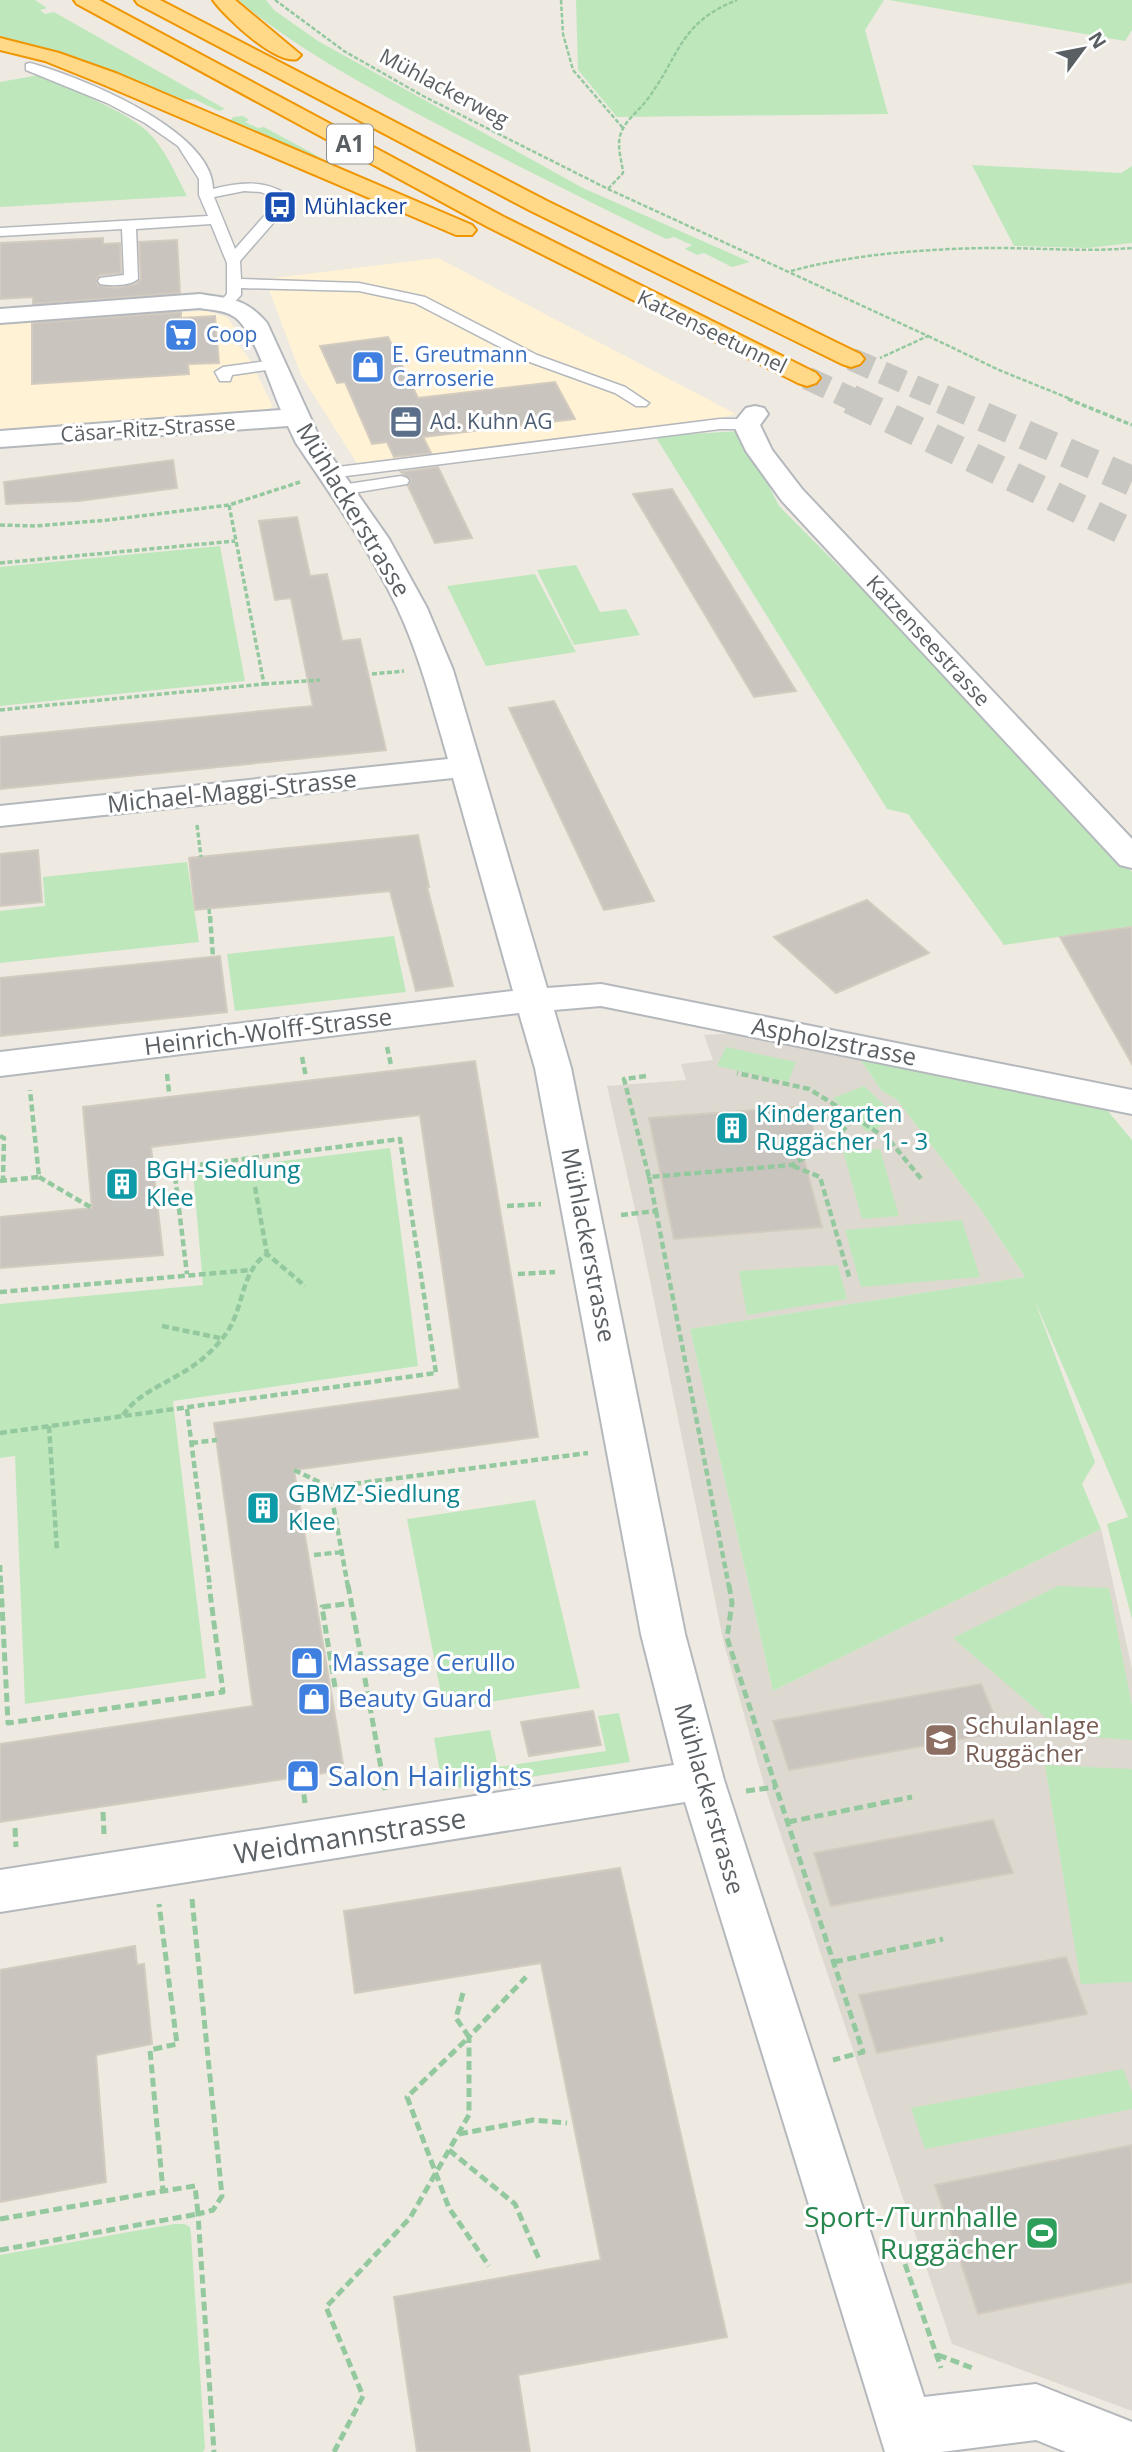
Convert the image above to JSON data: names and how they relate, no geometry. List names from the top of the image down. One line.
{"streets":{"highway":["A1","Katzenseetunnel"],"street":["Cäsar-Ritz-Strasse","Mühlackerstrasse","Katzenseestrasse","Michael-Maggi-Strasse","Heinrich-Wolff-Strasse","Aspholzstrasse","Weidmannstrasse"],"path":["Mühlackerweg"]},"crossings":[["A1","Katzenseetunnel"],["Cäsar-Ritz-Strasse","Mühlackerstrasse"],["Mühlackerstrasse","Michael-Maggi-Strasse"],["Mühlackerstrasse","Heinrich-Wolff-Strasse"],["Mühlackerstrasse","Aspholzstrasse"],["Mühlackerstrasse","Weidmannstrasse"],["Heinrich-Wolff-Strasse","Aspholzstrasse"]],"places":{"bus stop":["Mühlacker"],"supermarket":["Coop"],"shop":["E. Greutmann Carroserie","Massage Cerullo","Beauty Guard","Salon Hairlights"],"office":["Ad. Kuhn AG"],"building":["Kindergarten Ruggächer 1 - 3","BGH-Siedlung Klee","GBMZ-Siedlung Klee"],"school or university":["Schulanlage Ruggächer"],"sports":["Sport-/Turnhalle Ruggächer"]},"north":"top right"}
